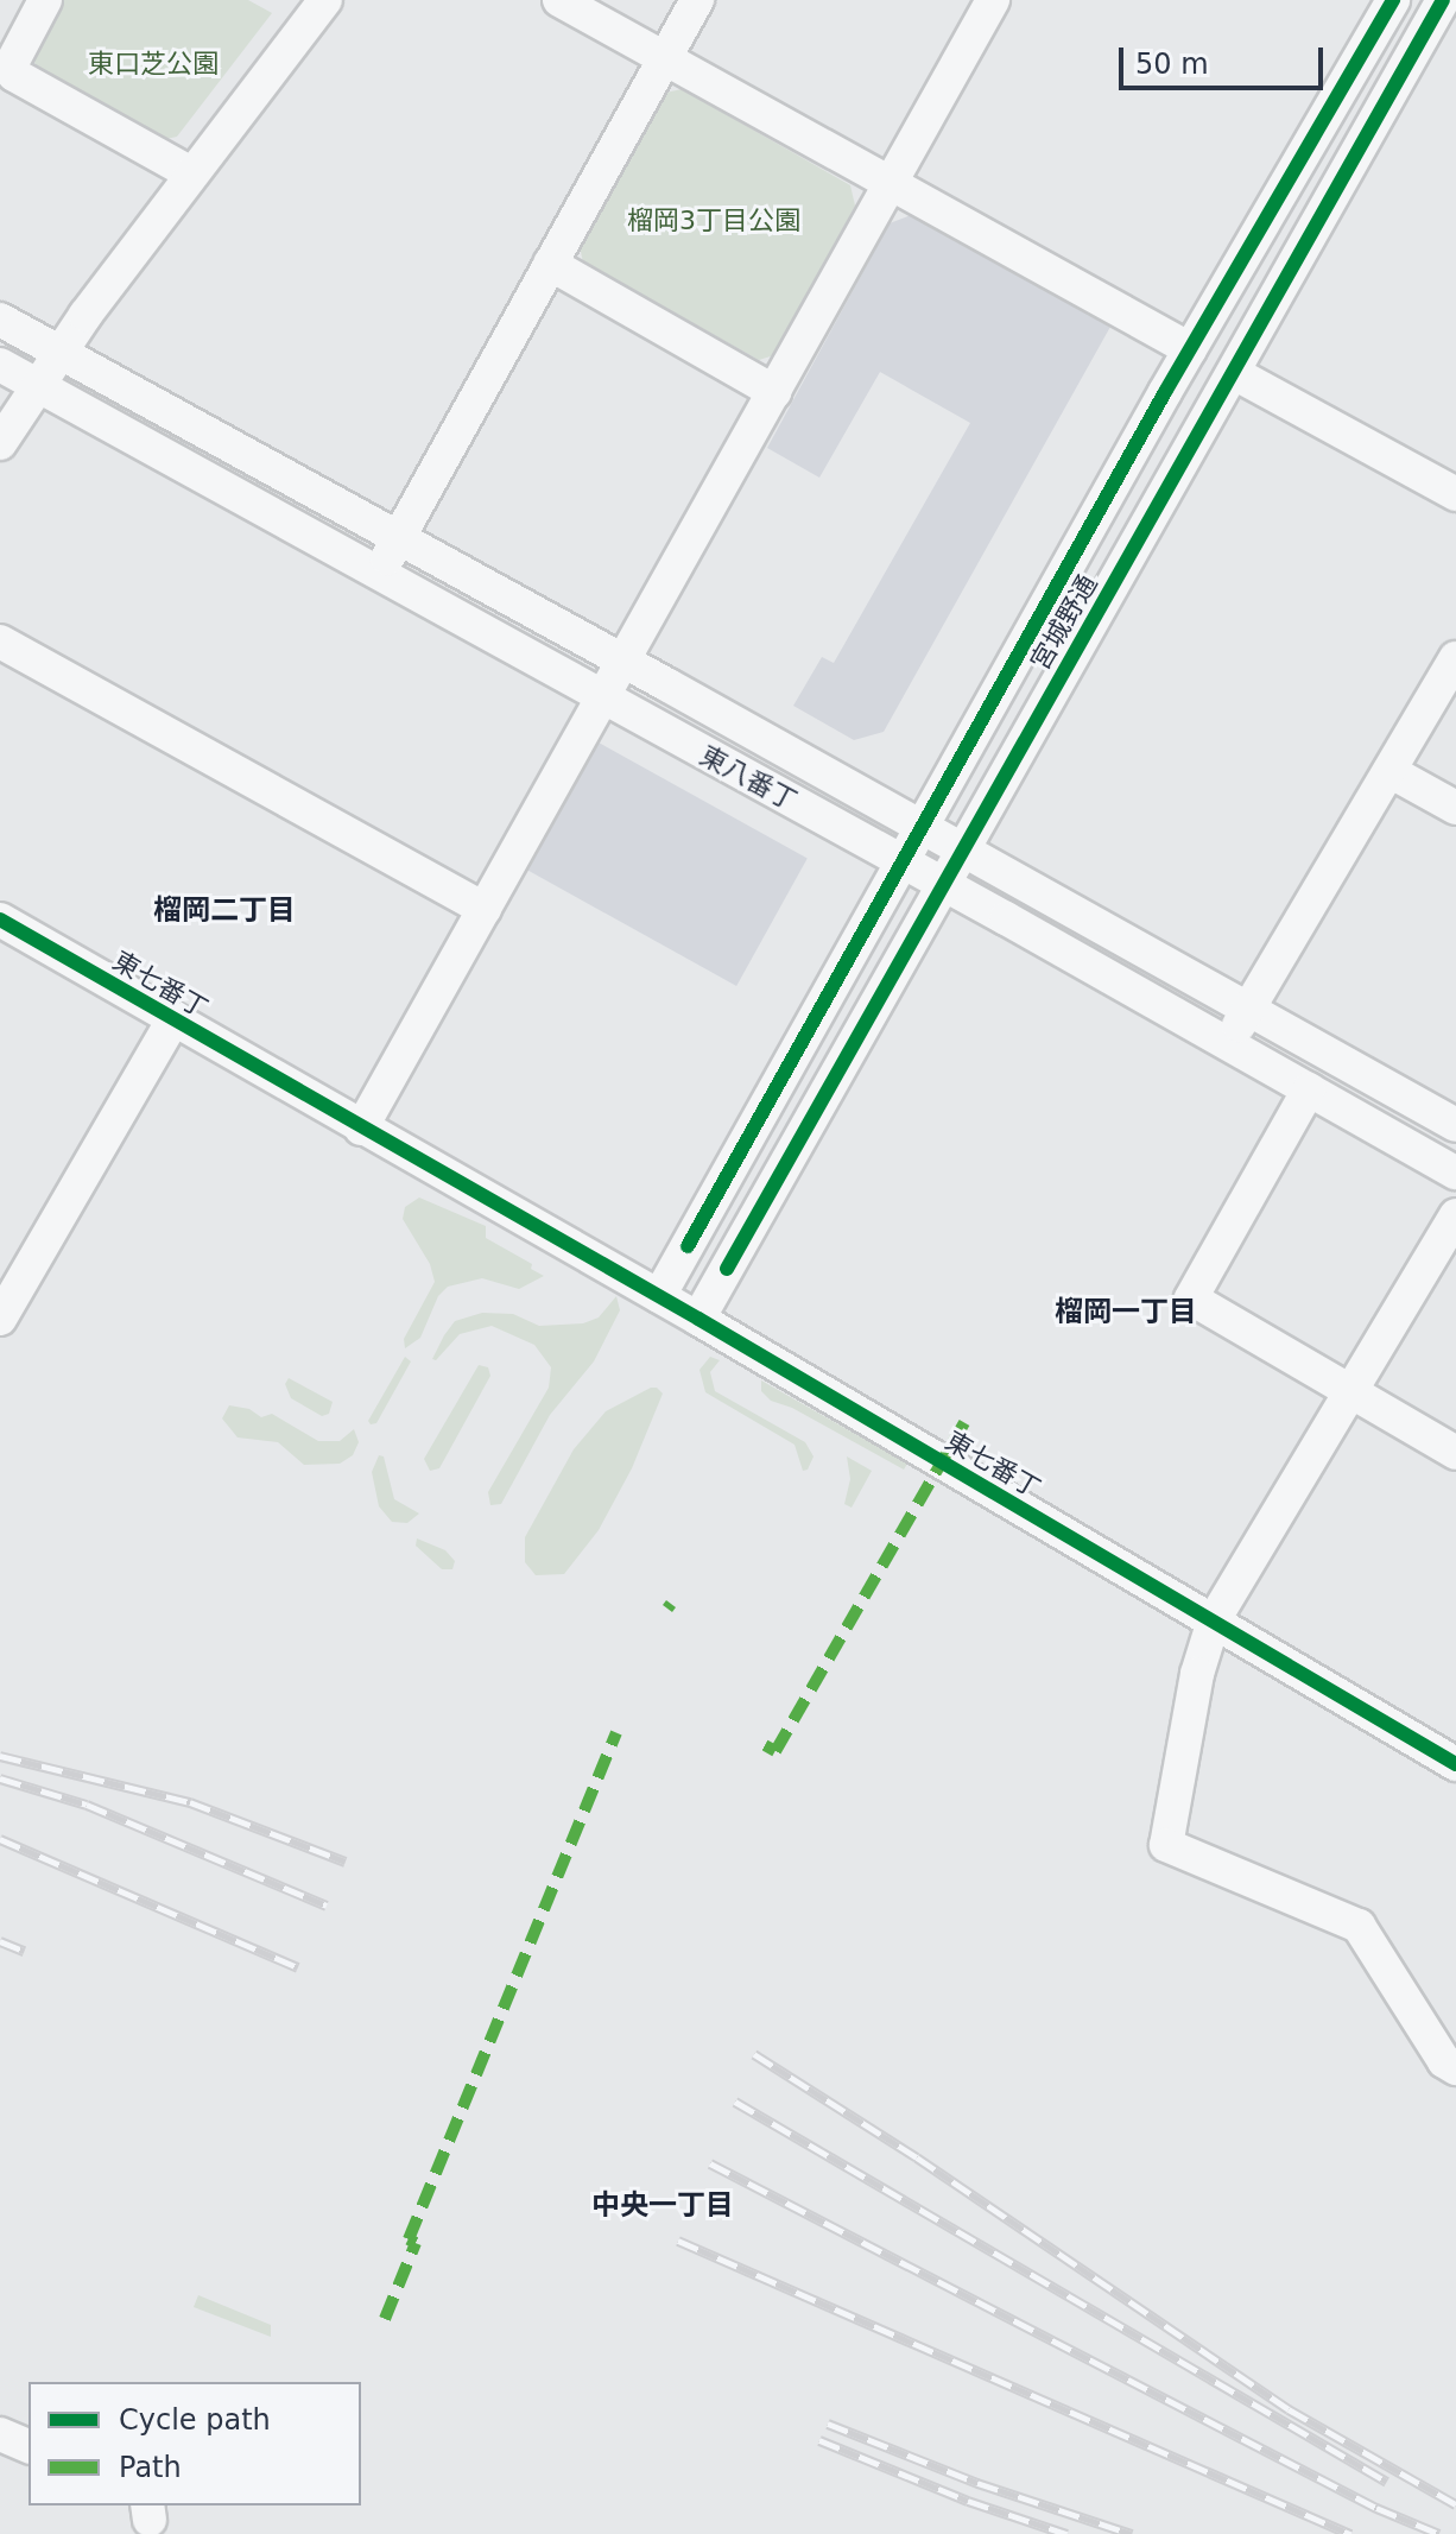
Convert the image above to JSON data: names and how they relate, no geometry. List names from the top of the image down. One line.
{"streets":{"street":["宮城野通","東八番丁","東七番丁"]},"crossings":[["宮城野通","東八番丁"],["宮城野通","東七番丁"]],"districts":["榴岡二丁目","榴岡一丁目","中央一丁目"],"parks":["東口芝公園","榴岡3丁目公園"],"legend":["Cycle path","Path"],"scale_bar":"50 m"}
